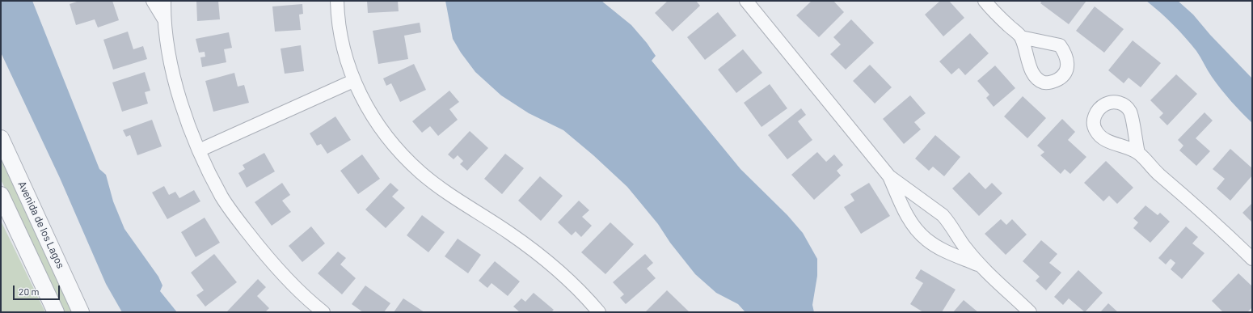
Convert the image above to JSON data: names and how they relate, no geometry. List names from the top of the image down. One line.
{"streets":{"street":["Avenida de los Lagos"]},"scale_bar":"20 m"}
